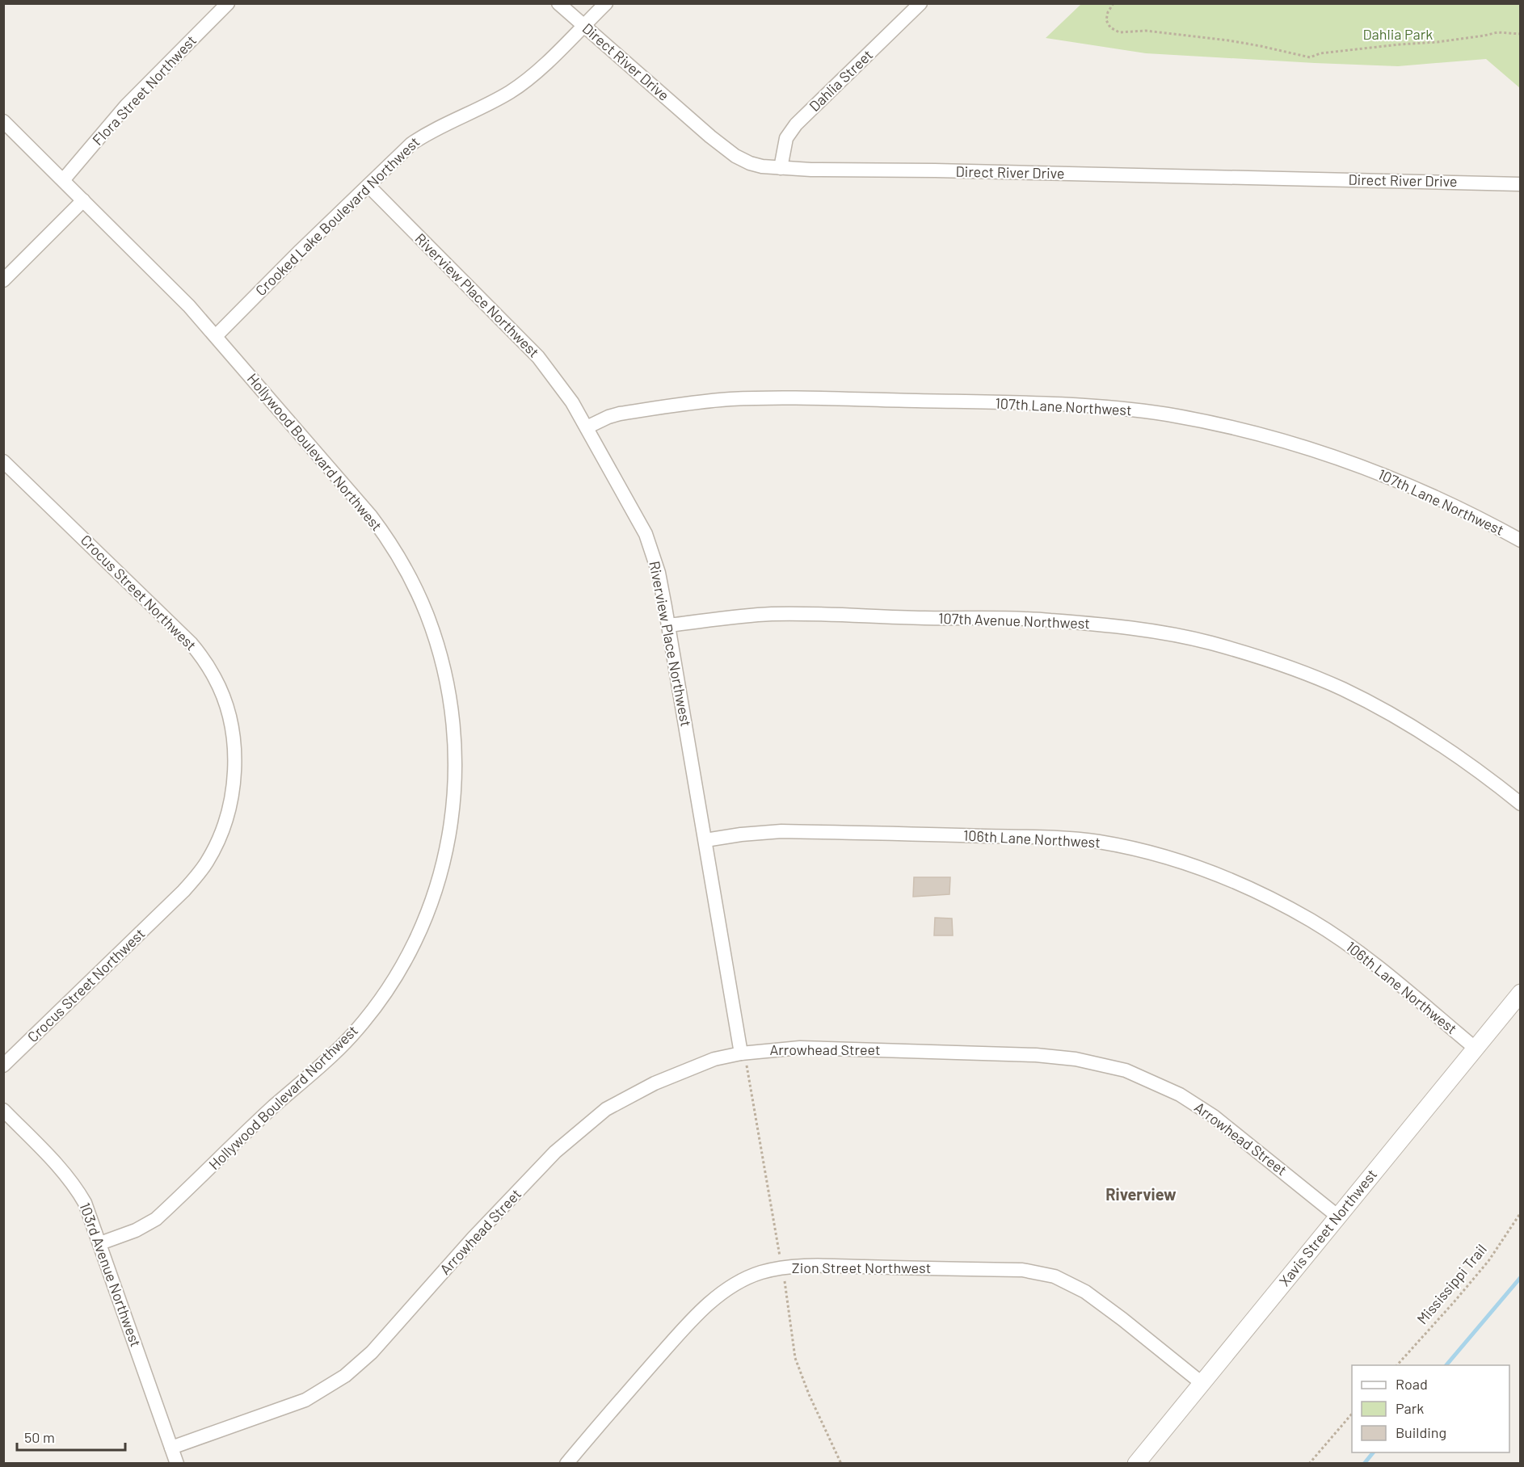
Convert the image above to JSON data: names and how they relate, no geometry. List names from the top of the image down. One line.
{"streets":{"street":["Direct River Drive","Dahlia Street","Flora Street Northwest","Crooked Lake Boulevard Northwest","Riverview Place Northwest","107th Lane Northwest","Hollywood Boulevard Northwest","Crocus Street Northwest","107th Avenue Northwest","106th Lane Northwest","Arrowhead Street","Xavis Street Northwest","Zion Street Northwest","103rd Avenue Northwest"],"path":["Mississippi Trail"]},"crossings":[["Direct River Drive","Dahlia Street"],["Direct River Drive","Crooked Lake Boulevard Northwest"],["Flora Street Northwest","Hollywood Boulevard Northwest"],["Crooked Lake Boulevard Northwest","Riverview Place Northwest"],["Crooked Lake Boulevard Northwest","Hollywood Boulevard Northwest"],["Riverview Place Northwest","107th Lane Northwest"],["Riverview Place Northwest","107th Avenue Northwest"],["Riverview Place Northwest","106th Lane Northwest"],["Riverview Place Northwest","Arrowhead Street"],["Hollywood Boulevard Northwest","103rd Avenue Northwest"],["106th Lane Northwest","Xavis Street Northwest"],["Arrowhead Street","Xavis Street Northwest"],["Arrowhead Street","103rd Avenue Northwest"],["Xavis Street Northwest","Zion Street Northwest"]],"districts":["Riverview"],"parks":["Dahlia Park"],"legend":["Road","Park","Building"],"scale_bar":"50 m"}
